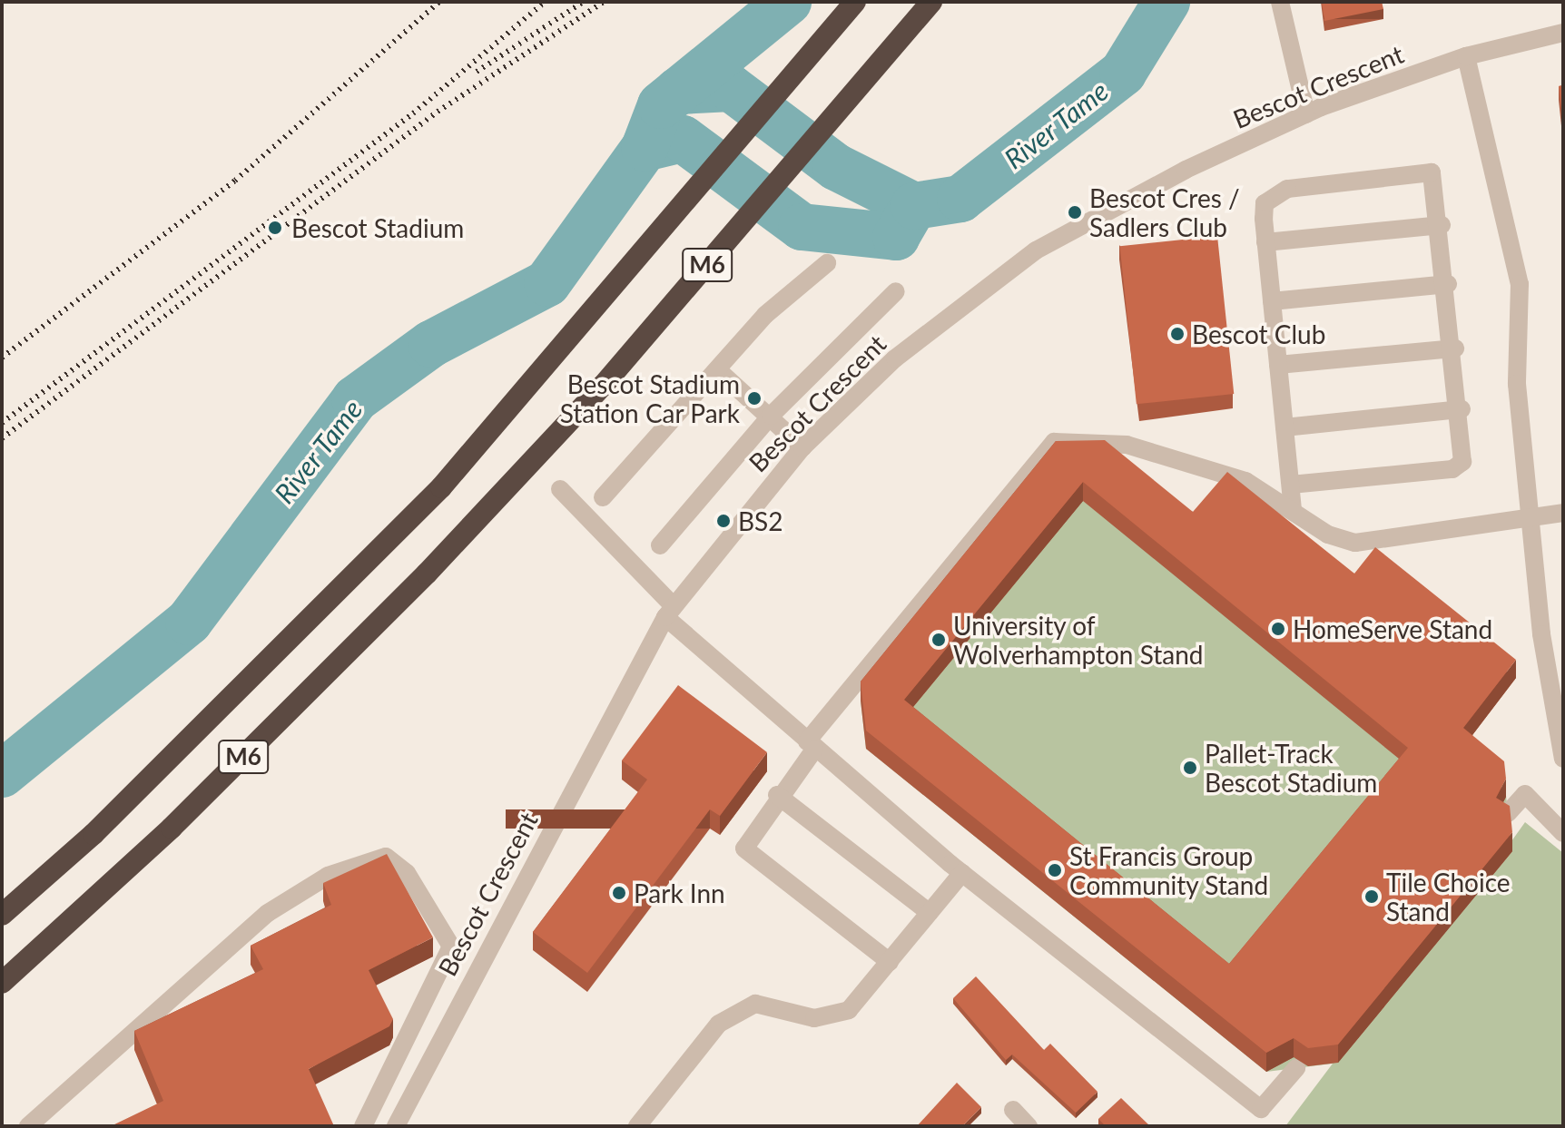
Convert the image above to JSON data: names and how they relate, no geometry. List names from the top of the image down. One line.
{"streets":{"highway":["M6"],"street":["Bescot Crescent"]},"water":["River Tame"],"places":["Bescot Cres / Sadlers Club","Bescot Stadium","Bescot Club","Bescot Stadium Station Car Park","BS2","HomeServe Stand","University of Wolverhampton Stand","Pallet-Track Bescot Stadium","St Francis Group Community Stand","Park Inn","Tile Choice Stand"]}
